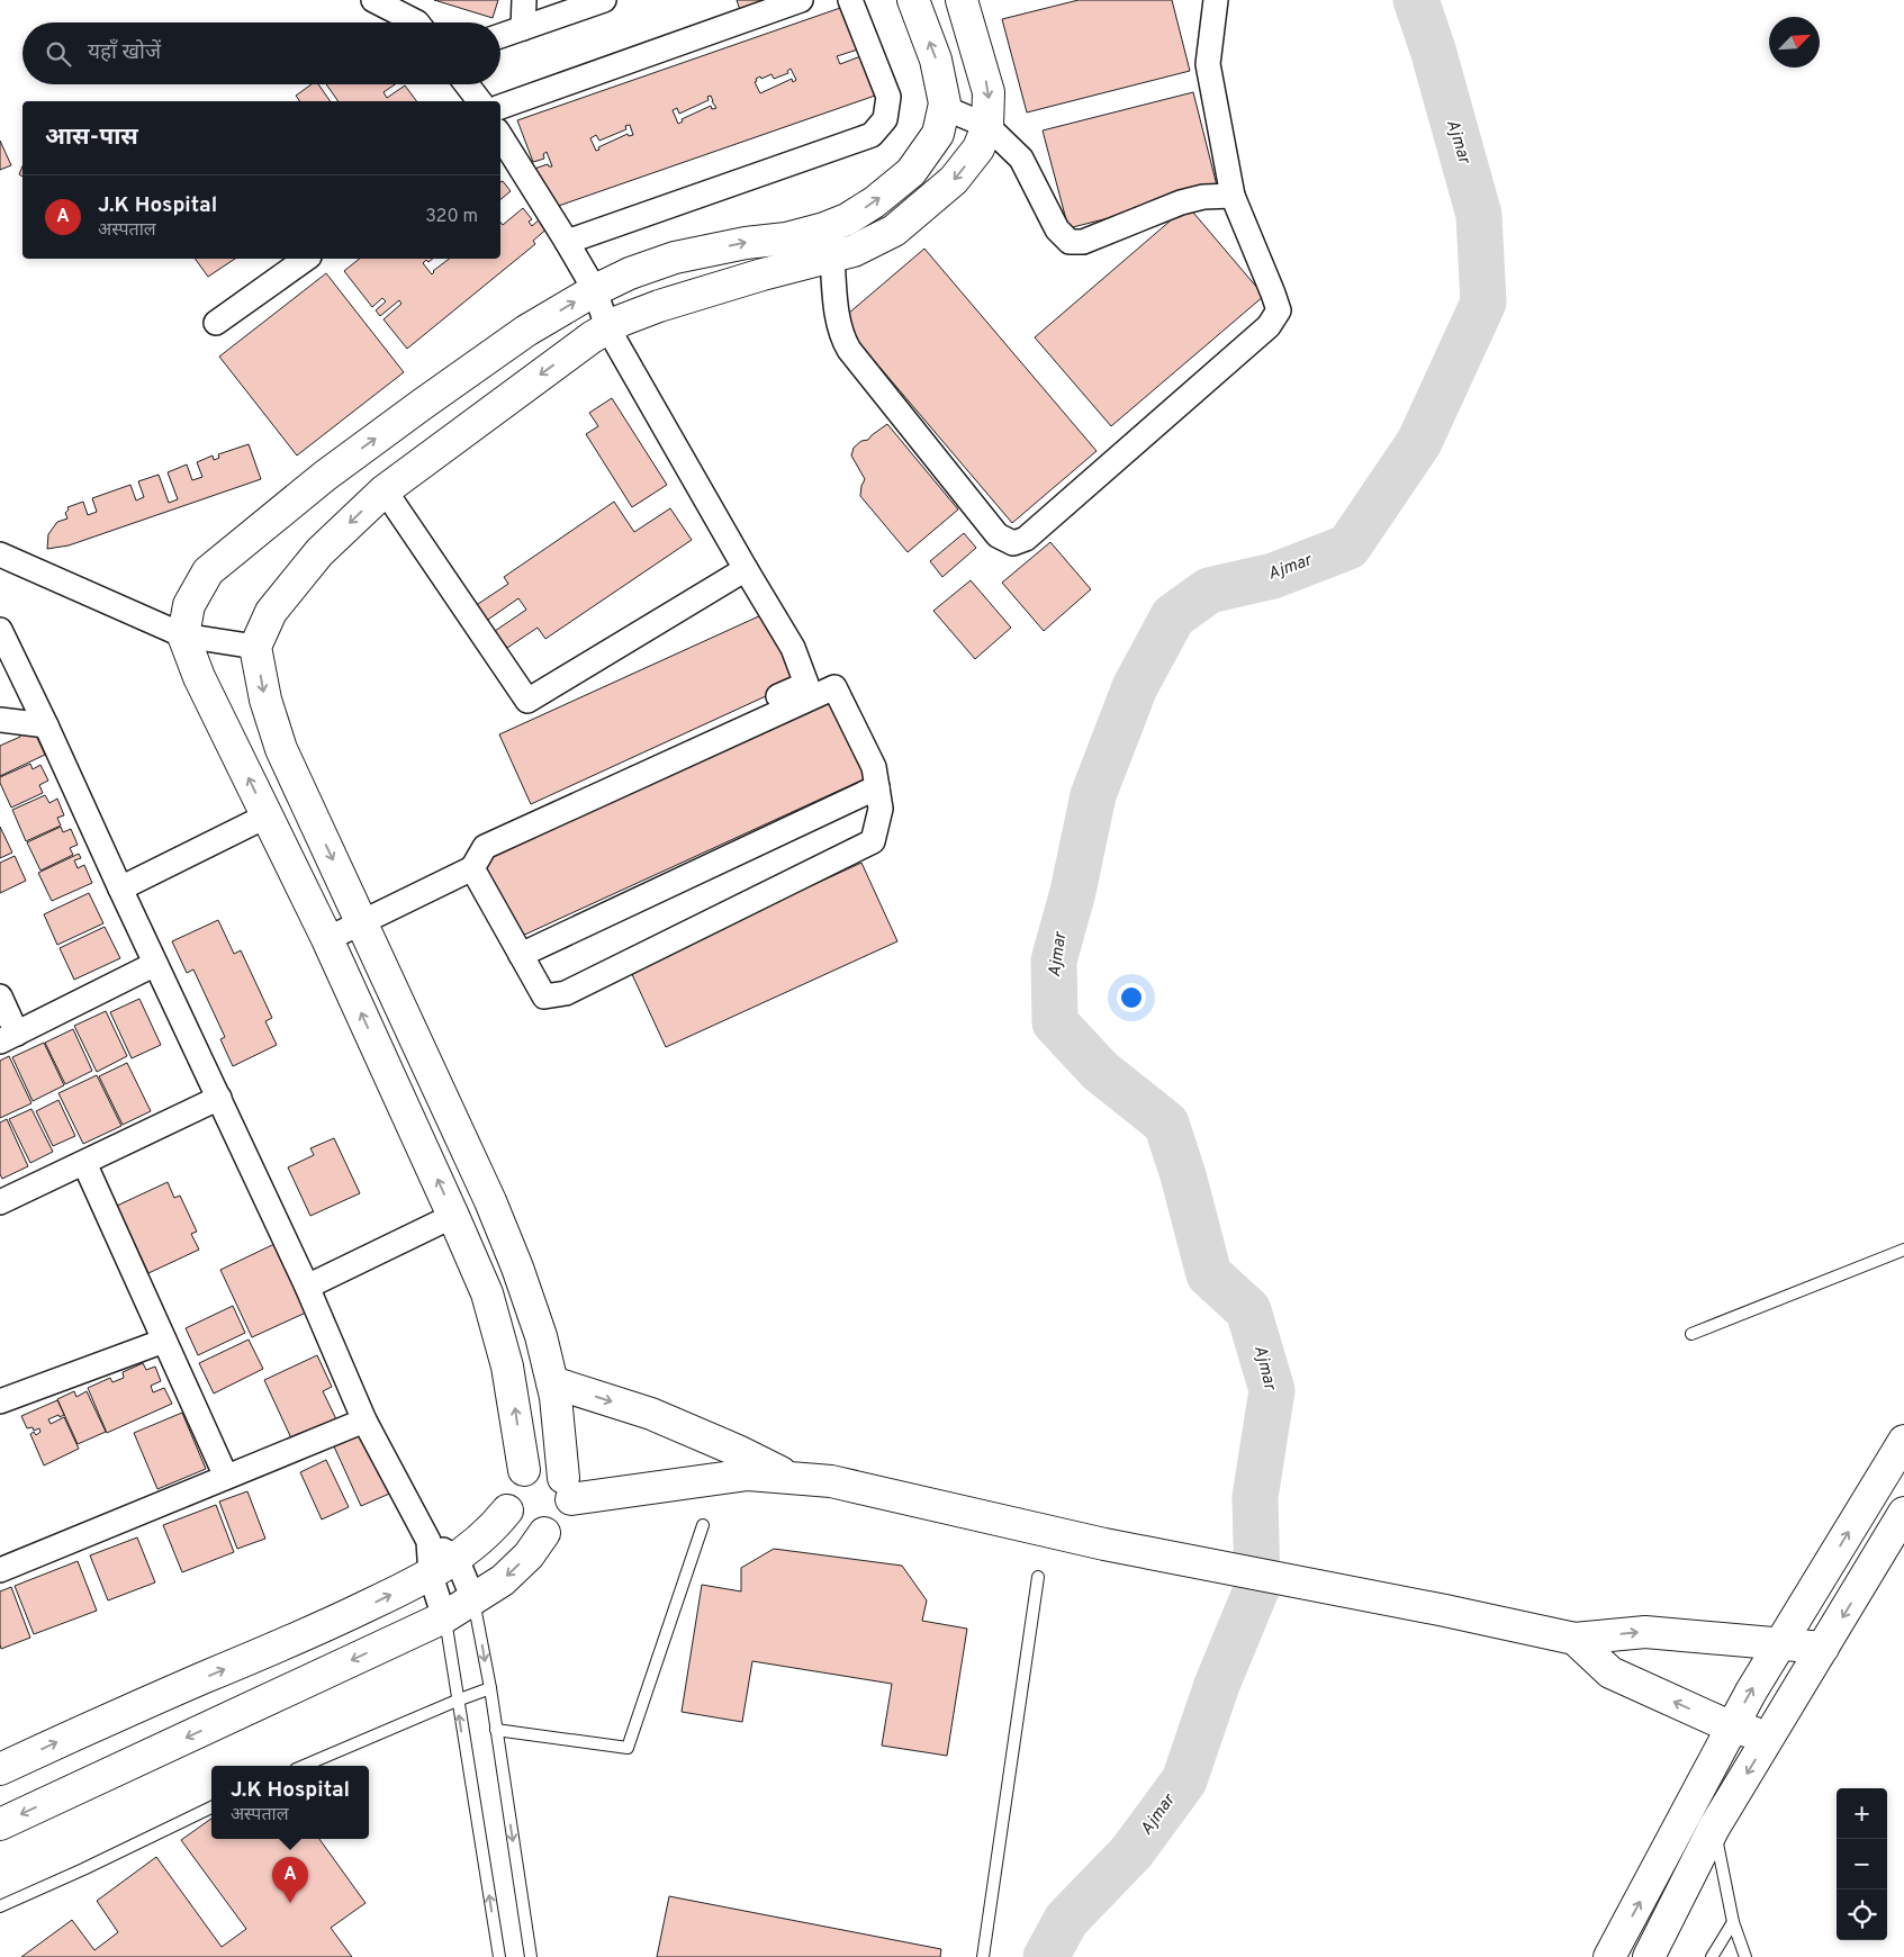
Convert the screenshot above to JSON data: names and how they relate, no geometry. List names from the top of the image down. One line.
{"water":["Ajmar"],"north":"top right","page":{"search":"यहाँ खोजें","heading":"आस-पास","list":[{"mark":"A","name":"J.K Hospital","note":"अस्पताल","value":"320 m"}],"popup":["J.K Hospital","अस्पताल"],"map_buttons":["+","−"],"pins":"A"}}
